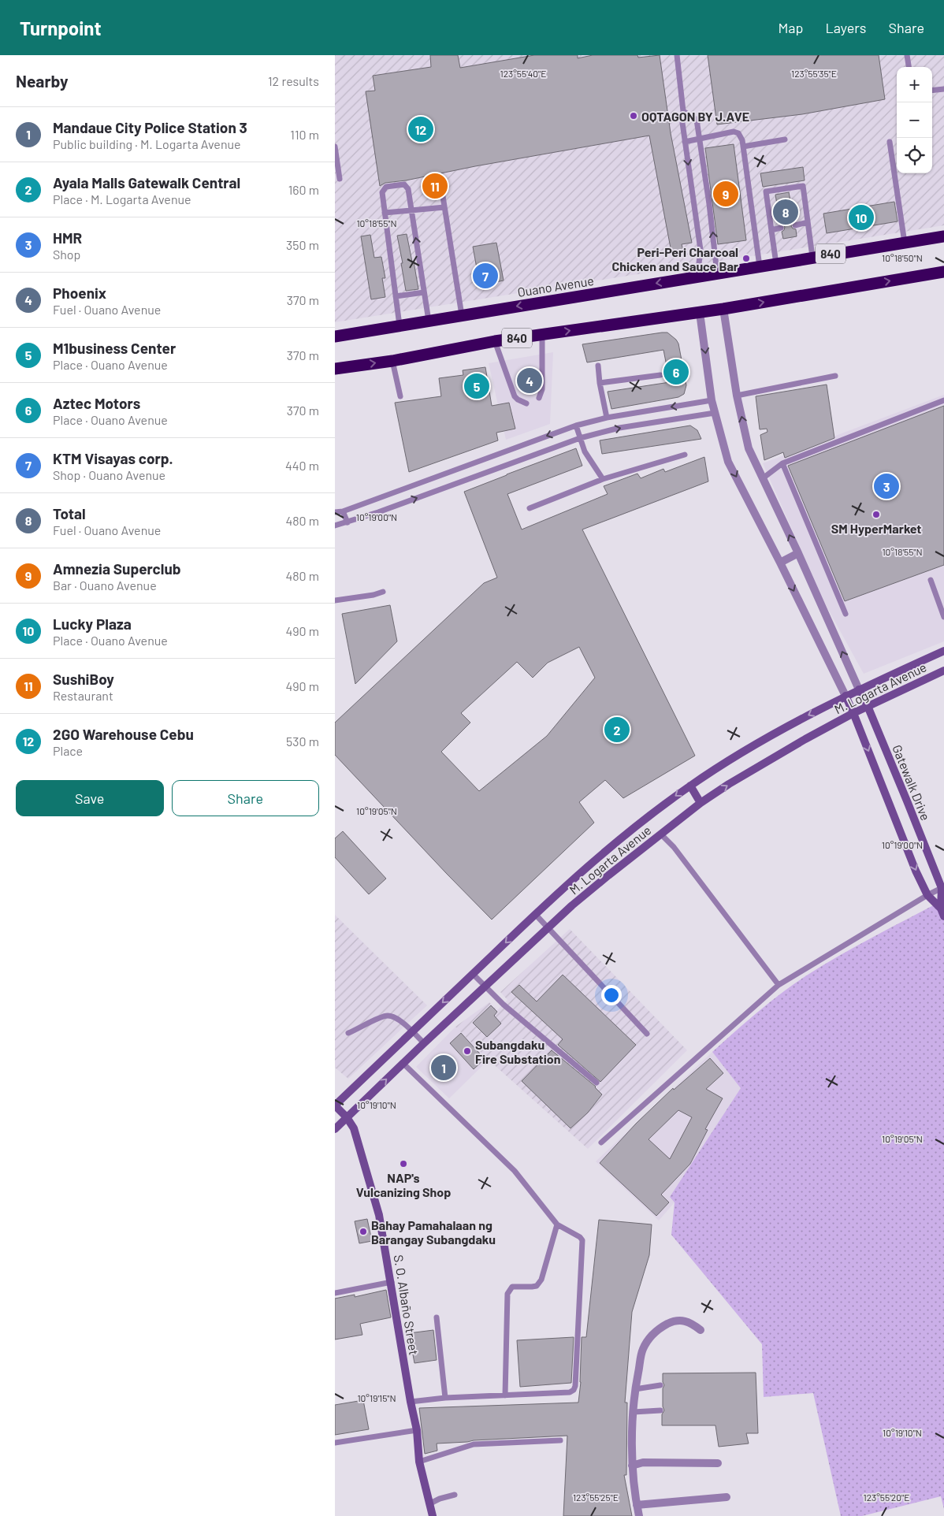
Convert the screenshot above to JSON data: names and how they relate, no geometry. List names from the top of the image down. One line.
{"streets":{"highway":["840","Ouano Avenue"],"main road":["M. Logarta Avenue","Gatewalk Drive","S. O. Albaño Street"]},"crossings":[["M. Logarta Avenue","Gatewalk Drive"],["M. Logarta Avenue","S. O. Albaño Street"]],"places":["OQTAGON BY J.AVE","Peri-Peri Charcoal Chicken and Sauce Bar","SM HyperMarket","Subangdaku Fire Substation","NAP's Vulcanizing Shop","Bahay Pamahalaan ng Barangay Subangdaku"],"page":{"header":"Turnpoint","nav":["Map","Layers","Share"],"heading":["Nearby","12 results"],"map_buttons":["+","−"],"list":[{"mark":"1","name":"Mandaue City Police Station 3","note":"Public building · M. Logarta Avenue","value":"110 m"},{"mark":"2","name":"Ayala Malls Gatewalk Central","note":"Place · M. Logarta Avenue","value":"160 m"},{"mark":"3","name":"HMR","note":"Shop","value":"350 m"},{"mark":"4","name":"Phoenix","note":"Fuel · Ouano Avenue","value":"370 m"},{"mark":"5","name":"M1business Center","note":"Place · Ouano Avenue","value":"370 m"},{"mark":"6","name":"Aztec Motors","note":"Place · Ouano Avenue","value":"370 m"},{"mark":"7","name":"KTM Visayas corp.","note":"Shop · Ouano Avenue","value":"440 m"},{"mark":"8","name":"Total","note":"Fuel · Ouano Avenue","value":"480 m"},{"mark":"9","name":"Amnezia Superclub","note":"Bar · Ouano Avenue","value":"480 m"},{"mark":"10","name":"Lucky Plaza","note":"Place · Ouano Avenue","value":"490 m"},{"mark":"11","name":"SushiBoy","note":"Restaurant","value":"490 m"},{"mark":"12","name":"2GO Warehouse Cebu","note":"Place","value":"530 m"}],"pins":["12","11","9","8","10","7","6","4","5","3","2","1"],"buttons":["Save","Share"]},"coordinates":["123°55'40\"E","123°55'35\"E","10°18'55\"N","10°18'50\"N","10°19'00\"N","10°19'05\"N","10°19'10\"N","10°19'15\"N","123°55'25\"E","123°55'20\"E"]}
